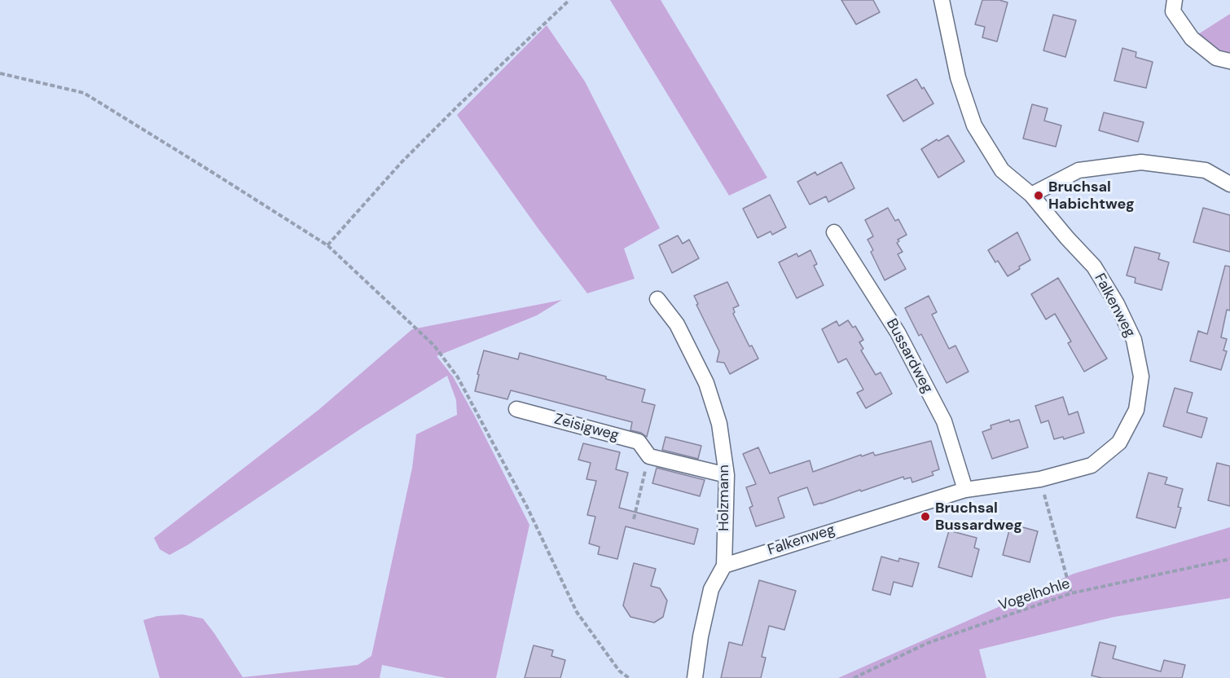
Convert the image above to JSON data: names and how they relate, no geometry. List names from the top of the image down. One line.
{"streets":{"street":["Falkenweg","Bussardweg","Zeisigweg","Holzmann"],"path":["Vogelhohle"]},"crossings":[["Falkenweg","Bussardweg"],["Falkenweg","Holzmann"]],"places":["Bruchsal Habichtweg","Bruchsal Bussardweg"]}
